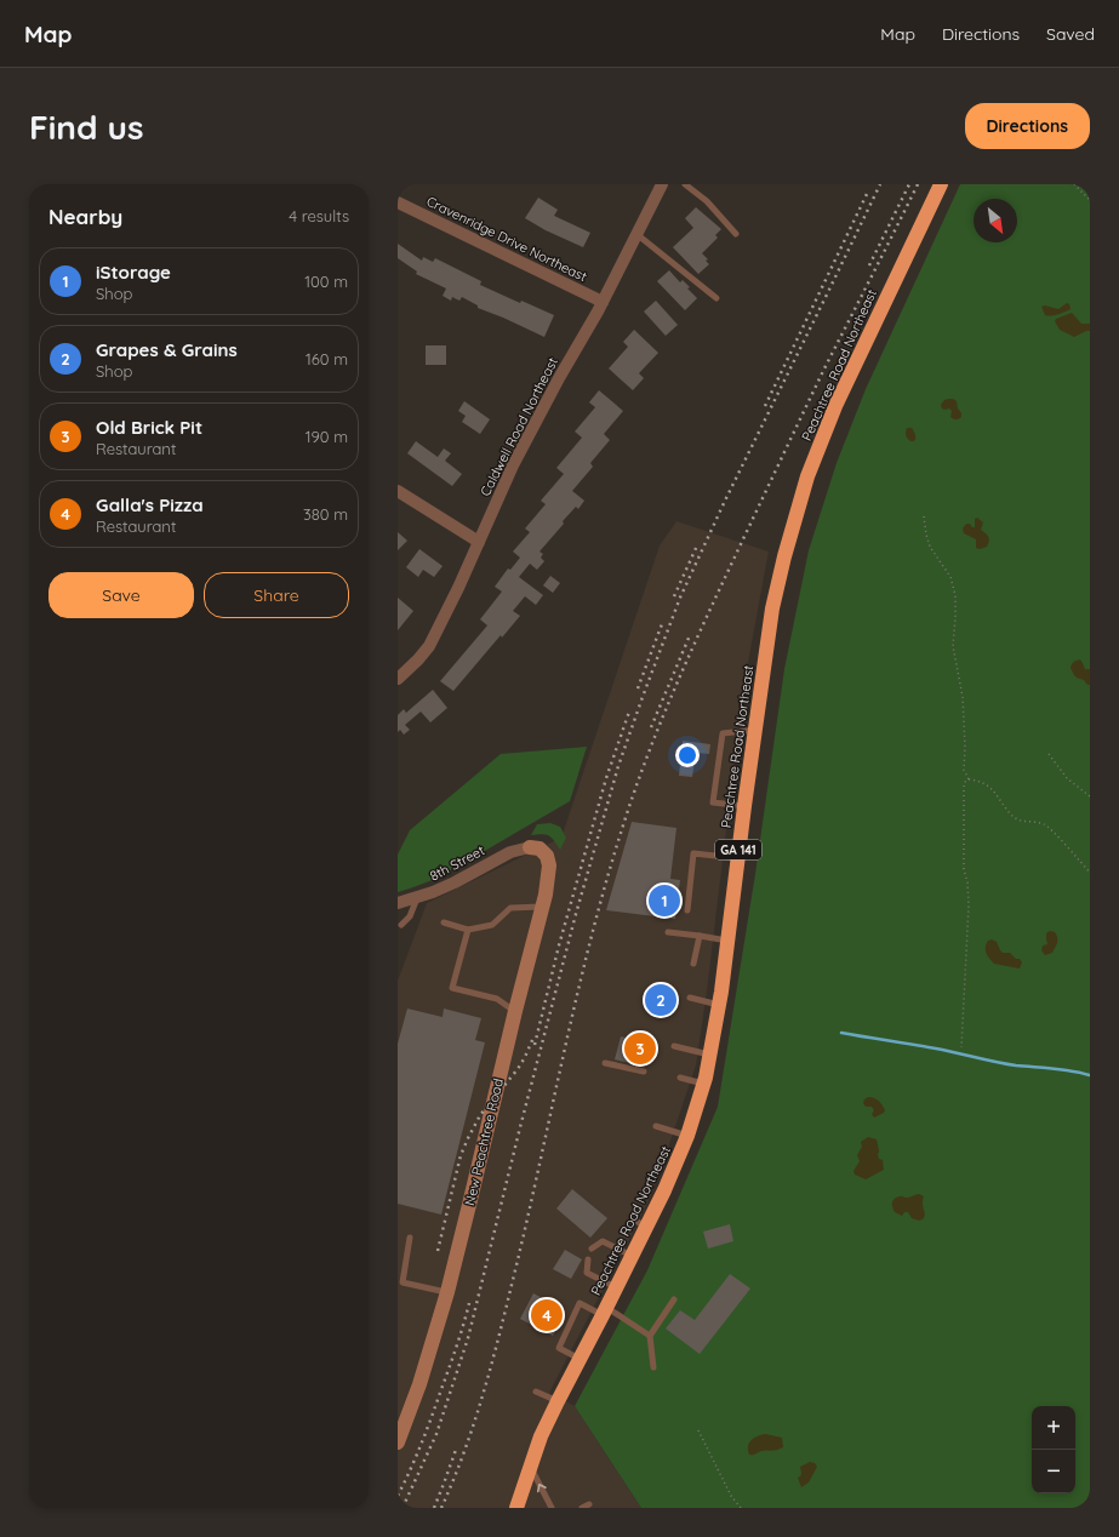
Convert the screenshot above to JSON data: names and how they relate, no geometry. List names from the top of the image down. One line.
{"streets":{"highway":["Peachtree Road Northeast","GA 141"],"street":["Cravenridge Drive Northeast","Caldwell Road Northeast","8th Street","New Peachtree Road"]},"crossings":[["Cravenridge Drive Northeast","Caldwell Road Northeast"],["8th Street","New Peachtree Road"]],"north":"bottom right","page":{"header":"Map","nav":["Map","Directions","Saved"],"buttons":["Directions",["Save","Share"]],"title":"Find us","heading":["Nearby","4 results"],"list":[{"mark":"1","name":"iStorage","note":"Shop","value":"100 m"},{"mark":"2","name":"Grapes & Grains","note":"Shop","value":"160 m"},{"mark":"3","name":"Old Brick Pit","note":"Restaurant","value":"190 m"},{"mark":"4","name":"Galla's Pizza","note":"Restaurant","value":"380 m"}],"pins":["1","2","3","4"],"map_buttons":["+","−"]}}
